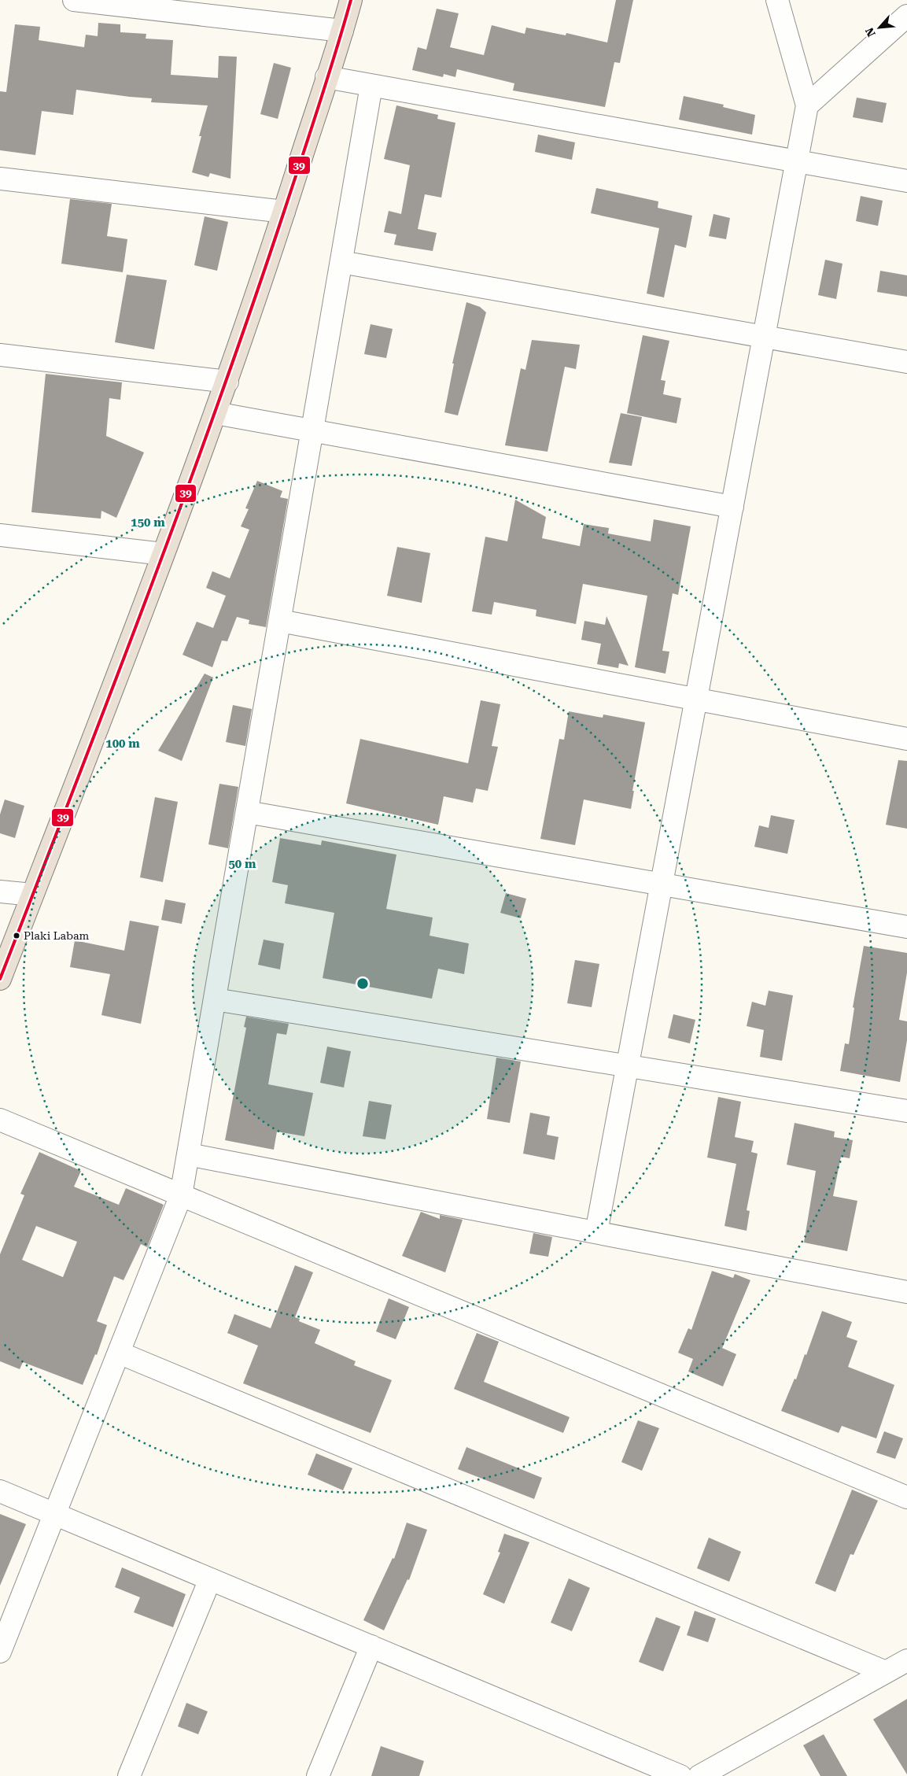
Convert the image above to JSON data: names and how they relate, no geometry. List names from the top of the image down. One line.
{"places":["Plaki Labam"],"lines":["transit line 39"],"north":"bottom left","rings":["150 m","100 m","50 m"]}
